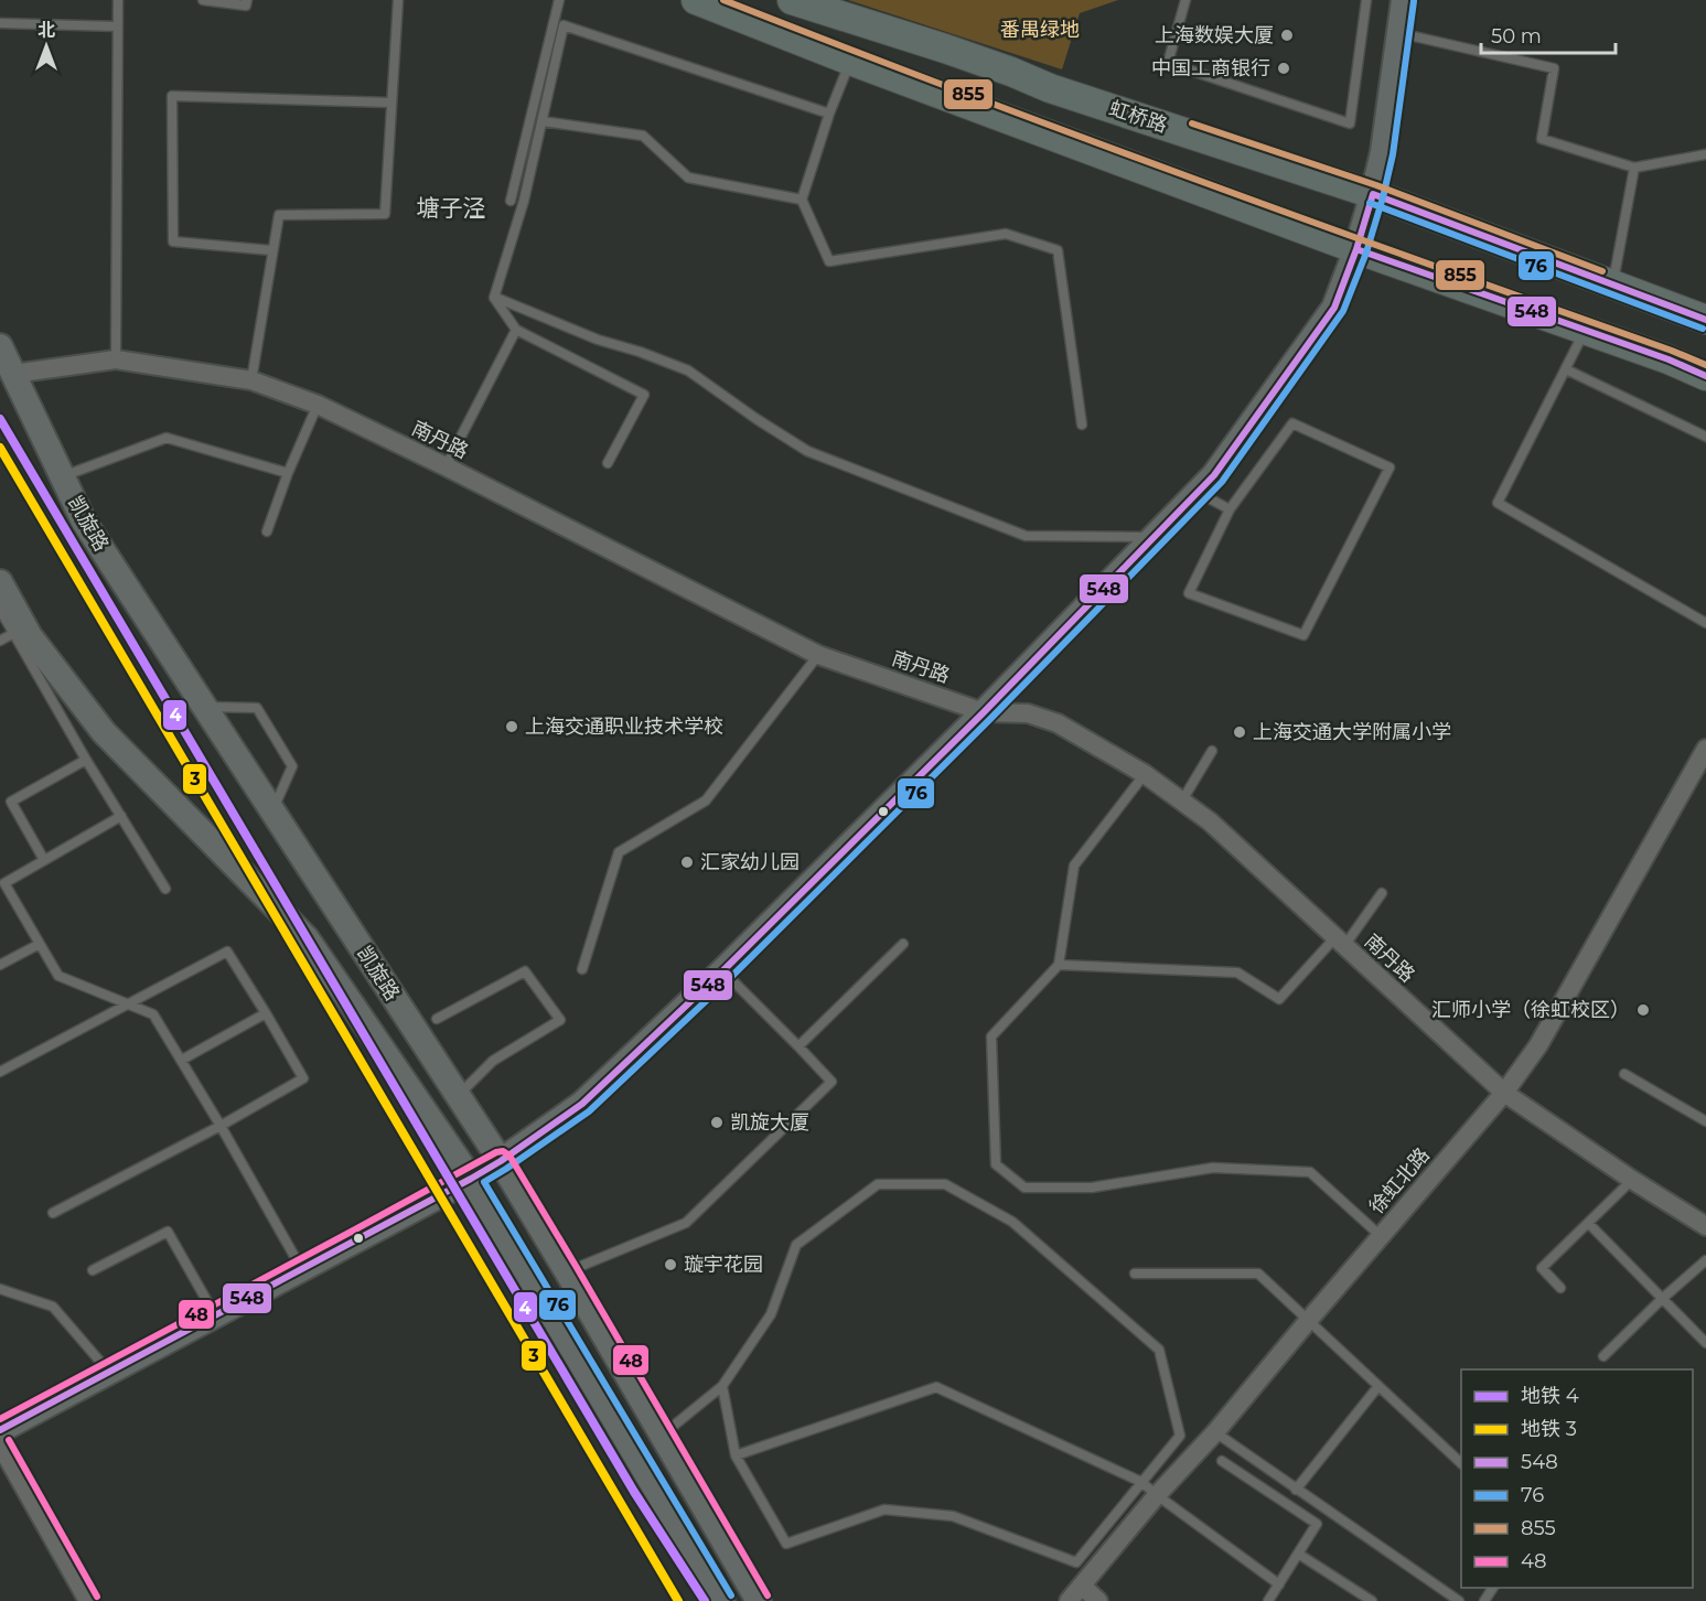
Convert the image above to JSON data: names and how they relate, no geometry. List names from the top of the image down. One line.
{"streets":{"main road":["虹桥路"],"street":["南丹路","凯旋路","徐虹北路"]},"crossings":[["南丹路","凯旋路"],["南丹路","徐虹北路"]],"districts":["塘子泾"],"parks":["番禺绿地"],"places":["上海数娱大厦","中国工商银行","上海交通职业技术学校","上海交通大学附属小学","汇家幼儿园","汇师小学（徐虹校区）","凯旋大厦","璇宇花园"],"lines":["transit line 855","transit line 76","transit line 548","metro line 4","metro line 3","transit line 48"],"legend":["地铁 4","地铁 3","548","76","855","48"],"scale_bar":"50 m","north":"top"}
